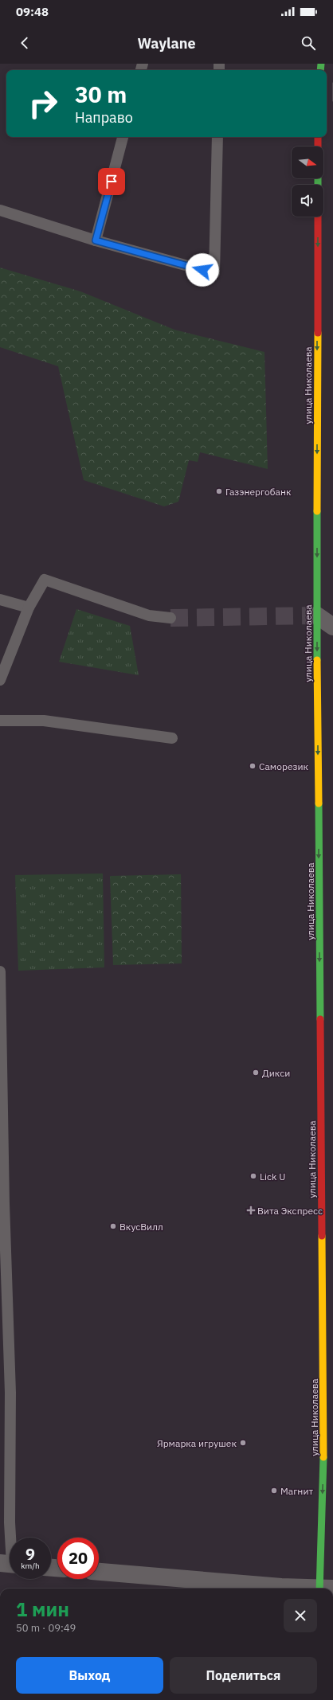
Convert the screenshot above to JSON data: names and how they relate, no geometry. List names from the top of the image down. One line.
{"streets":{"main road":["улица Николаева"]},"one_way":["улица Николаева"],"places":{"other":["Газэнергобанк","Саморезик","Дикси","Lick U","ВкусВилл","Ярмарка игрушек","Магнит"],"health":["Вита Экспресс"]},"north":"right","page":{"status":"09:48","header":"Waylane","turn":["30 m","Направо"],"speed":"9 km/h","limit":"20","heading":["1 мин","50 m · 09:49"],"buttons":["Выход","Поделиться"]}}
